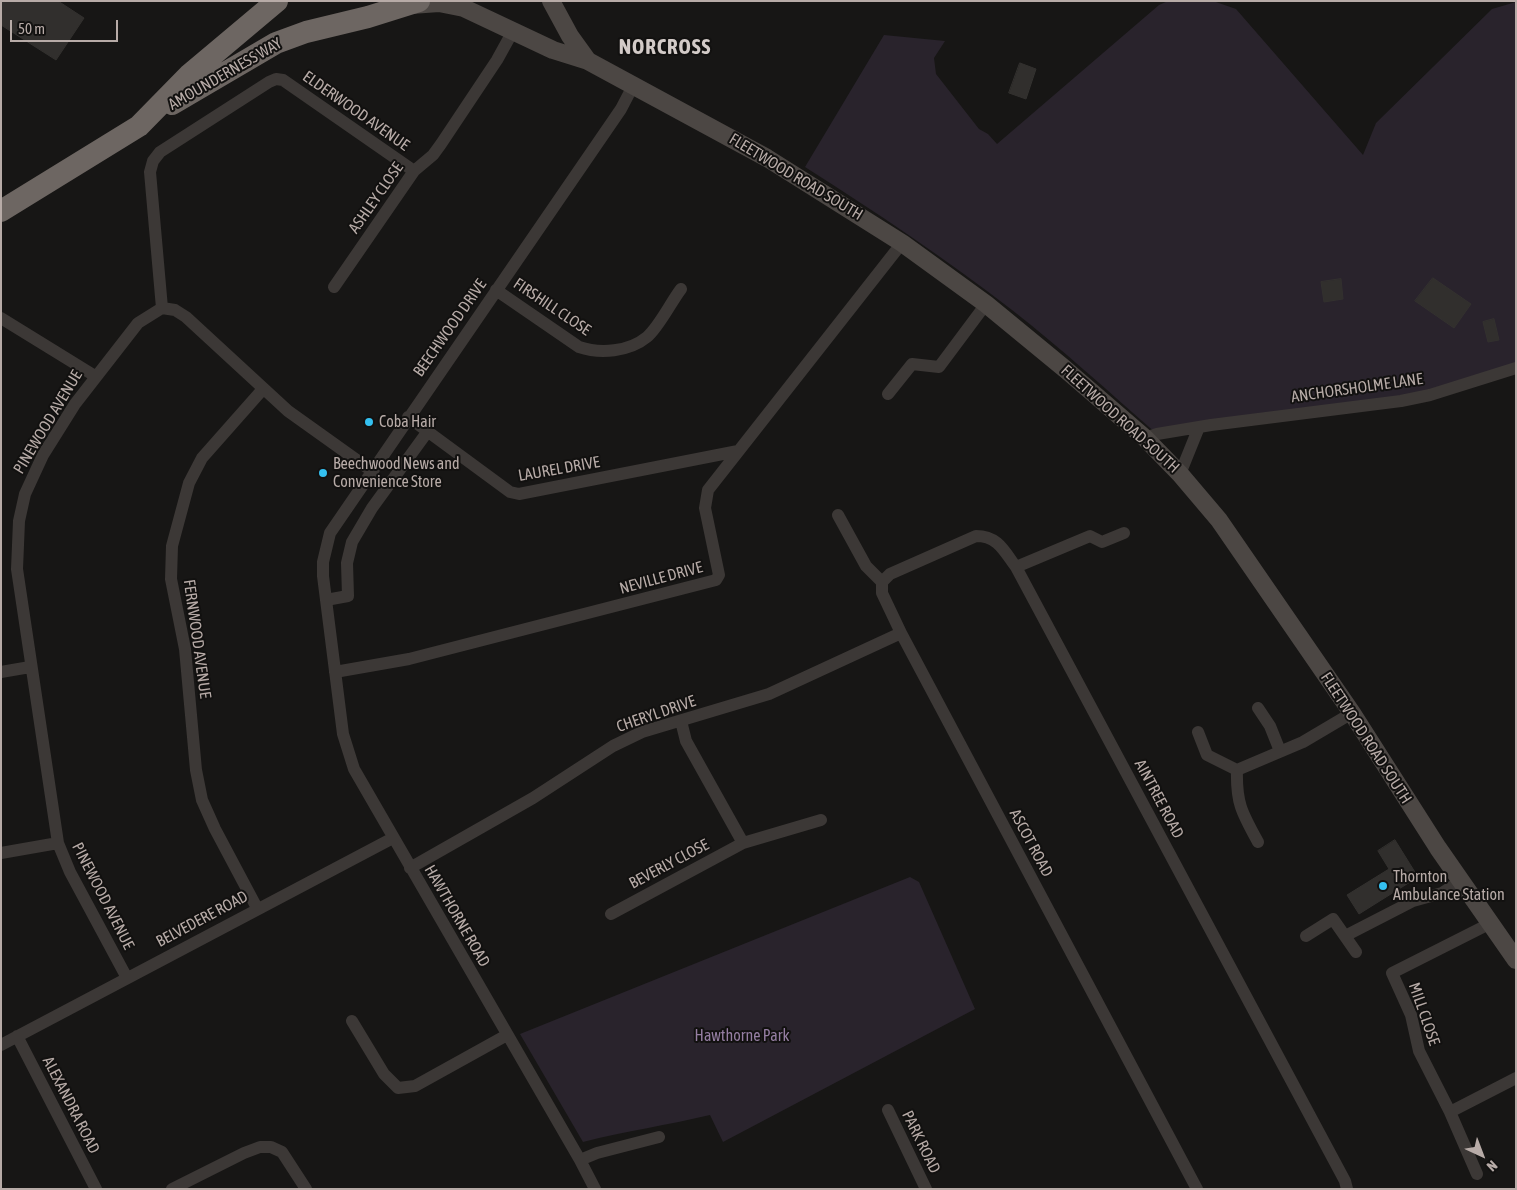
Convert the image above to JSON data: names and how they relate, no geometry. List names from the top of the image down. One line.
{"streets":{"highway":["AMOUNDERNESS WAY"],"main road":["FLEETWOOD ROAD SOUTH"],"street":["ELDERWOOD AVENUE","ASHLEY CLOSE","FIRSHILL CLOSE","BEECHWOOD DRIVE","ANCHORSHOLME LANE","PINEWOOD AVENUE","LAUREL DRIVE","NEVILLE DRIVE","FERNWOOD AVENUE","CHERYL DRIVE","AINTREE ROAD","ASCOT ROAD","BEVERLY CLOSE","HAWTHORNE ROAD","BELVEDERE ROAD","MILL CLOSE","ALEXANDRA ROAD","PARK ROAD"]},"crossings":[["AMOUNDERNESS WAY","FLEETWOOD ROAD SOUTH"],["ELDERWOOD AVENUE","ASHLEY CLOSE"],["ELDERWOOD AVENUE","PINEWOOD AVENUE"],["FLEETWOOD ROAD SOUTH","ASHLEY CLOSE"],["FLEETWOOD ROAD SOUTH","BEECHWOOD DRIVE"],["FLEETWOOD ROAD SOUTH","ANCHORSHOLME LANE"],["FLEETWOOD ROAD SOUTH","NEVILLE DRIVE"],["FLEETWOOD ROAD SOUTH","MILL CLOSE"],["FIRSHILL CLOSE","BEECHWOOD DRIVE"],["BEECHWOOD DRIVE","LAUREL DRIVE"],["BEECHWOOD DRIVE","HAWTHORNE ROAD"],["PINEWOOD AVENUE","BELVEDERE ROAD"],["LAUREL DRIVE","NEVILLE DRIVE"],["NEVILLE DRIVE","HAWTHORNE ROAD"],["FERNWOOD AVENUE","BELVEDERE ROAD"],["CHERYL DRIVE","ASCOT ROAD"],["CHERYL DRIVE","HAWTHORNE ROAD"],["AINTREE ROAD","ASCOT ROAD"],["HAWTHORNE ROAD","BELVEDERE ROAD"],["BELVEDERE ROAD","ALEXANDRA ROAD"]],"districts":["NORCROSS"],"parks":["Hawthorne Park"],"places":["Coba Hair","Beechwood News and Convenience Store","Thornton Ambulance Station"],"scale_bar":"50 m","north":"bottom right"}
